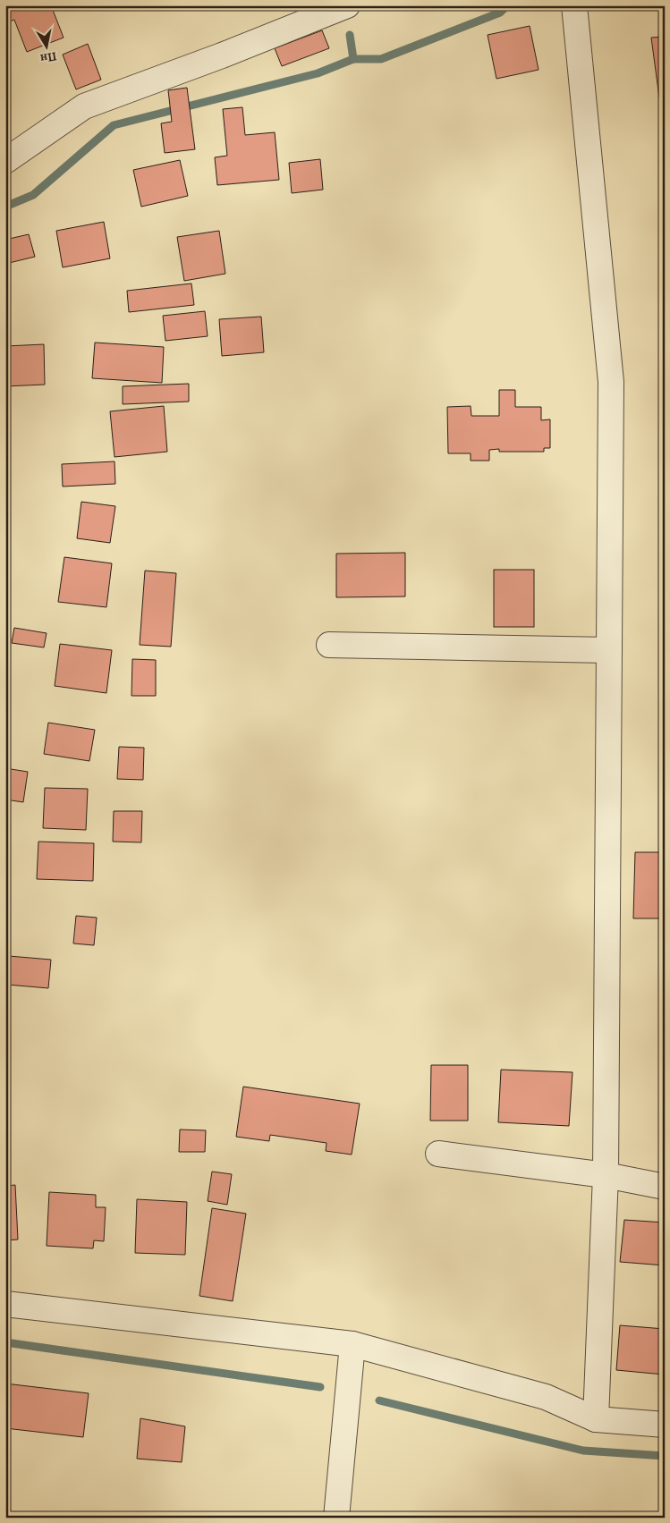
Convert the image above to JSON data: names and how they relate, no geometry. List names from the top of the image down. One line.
{"north":"bottom"}
